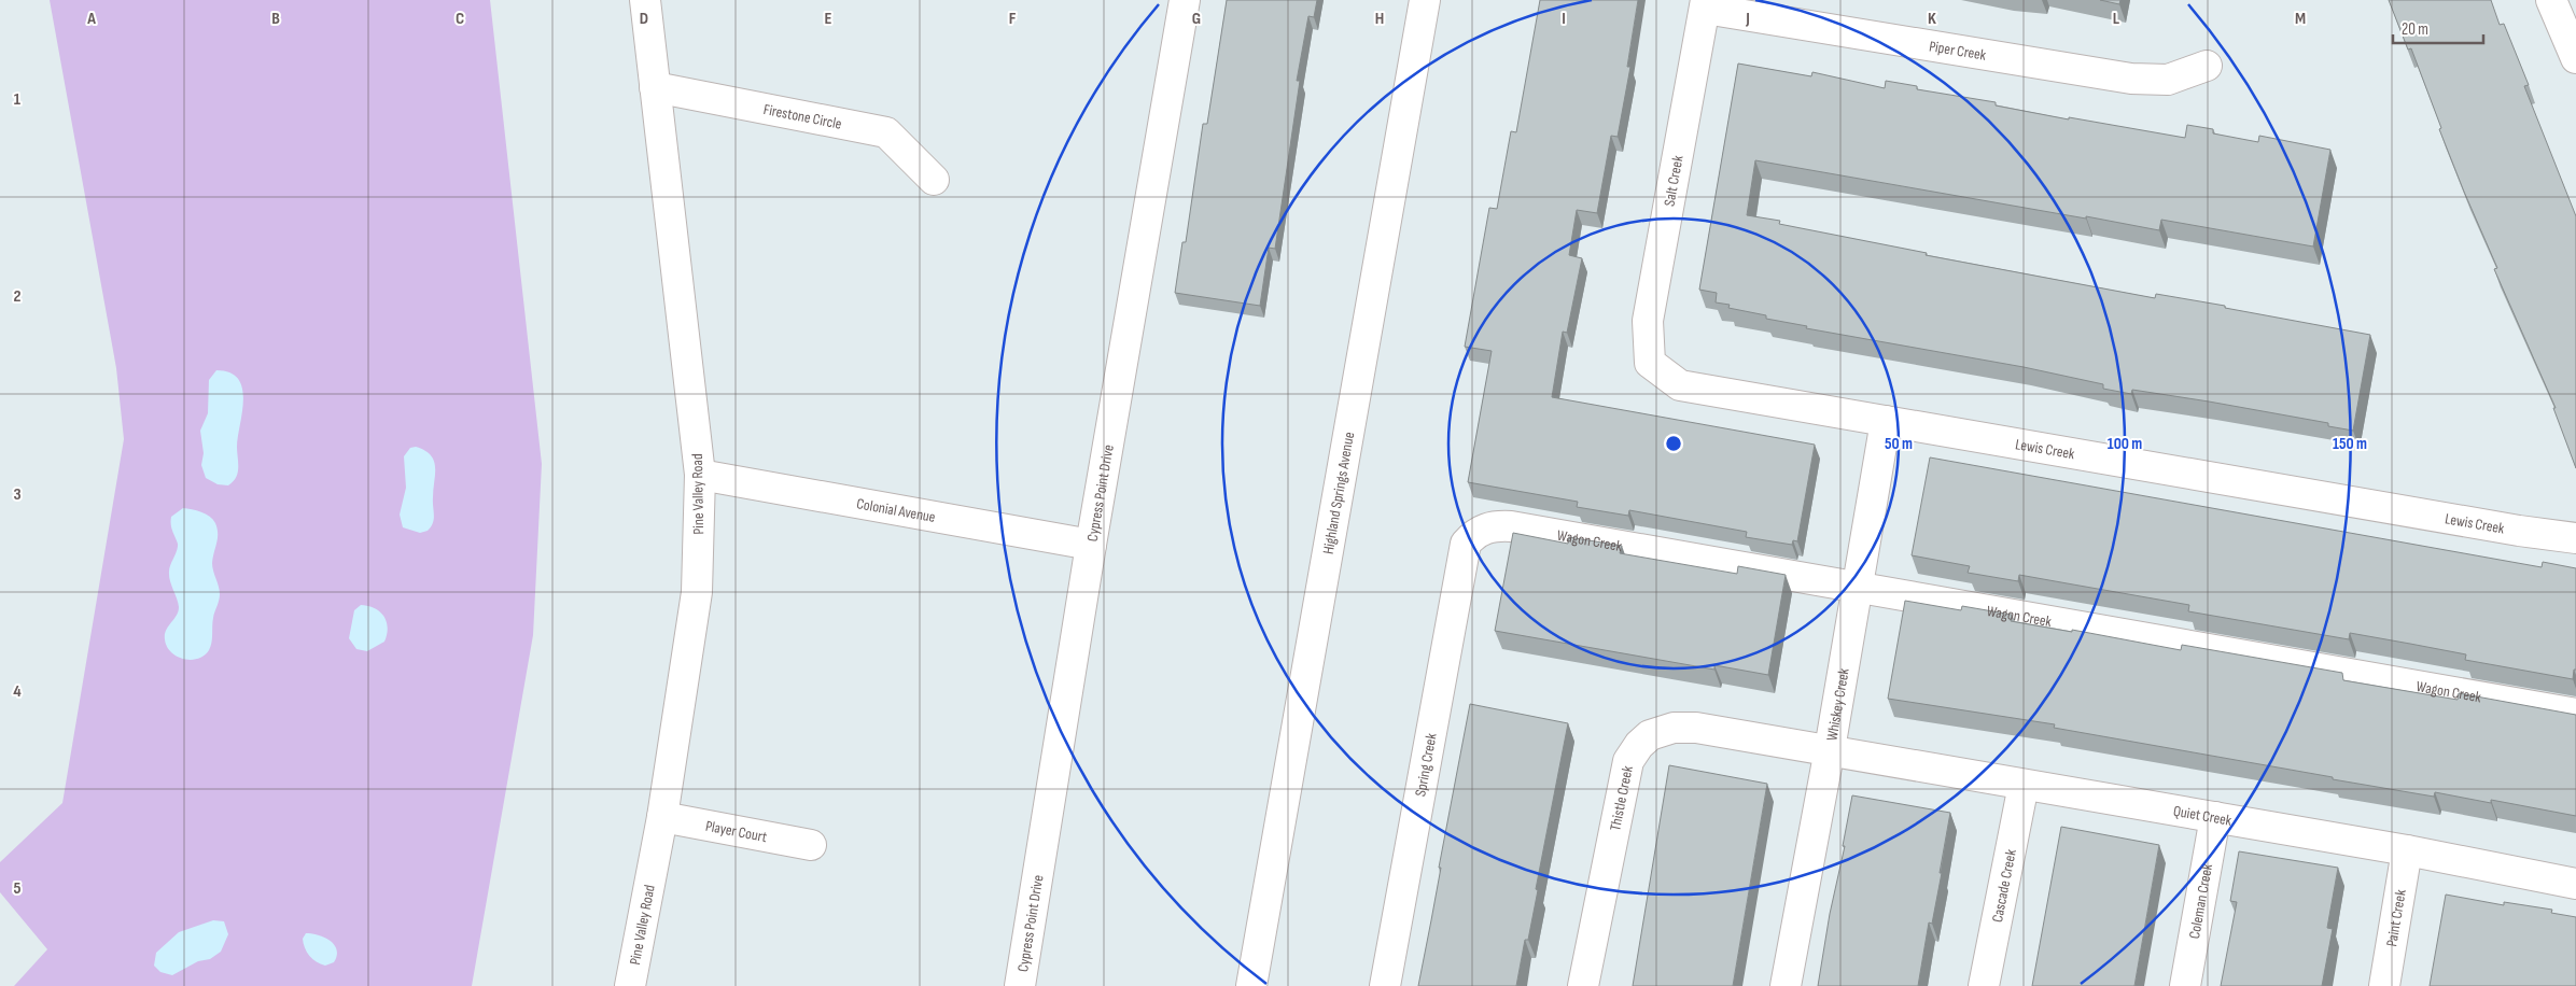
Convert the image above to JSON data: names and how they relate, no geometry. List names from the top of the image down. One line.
{"streets":{"street":["Piper Creek","Firestone Circle","Salt Creek","Lewis Creek","Cypress Point Drive","Highland Springs Avenue","Pine Valley Road","Colonial Avenue","Wagon Creek","Whiskey Creek","Spring Creek","Thistle Creek","Quiet Creek","Player Court","Cascade Creek","Coleman Creek","Paint Creek"]},"crossings":[["Piper Creek","Salt Creek"],["Firestone Circle","Pine Valley Road"],["Salt Creek","Lewis Creek"],["Lewis Creek","Whiskey Creek"],["Cypress Point Drive","Colonial Avenue"],["Pine Valley Road","Colonial Avenue"],["Pine Valley Road","Player Court"],["Wagon Creek","Whiskey Creek"],["Wagon Creek","Spring Creek"],["Whiskey Creek","Thistle Creek"],["Whiskey Creek","Quiet Creek"],["Thistle Creek","Quiet Creek"],["Quiet Creek","Cascade Creek"],["Quiet Creek","Coleman Creek"],["Quiet Creek","Paint Creek"]],"scale_bar":"20 m","grid":{"columns":["A","B","C","D","E","F","G","H","I","J","K","L","M"],"rows":["1","2","3","4","5"]},"rings":["50 m","100 m","150 m"]}
